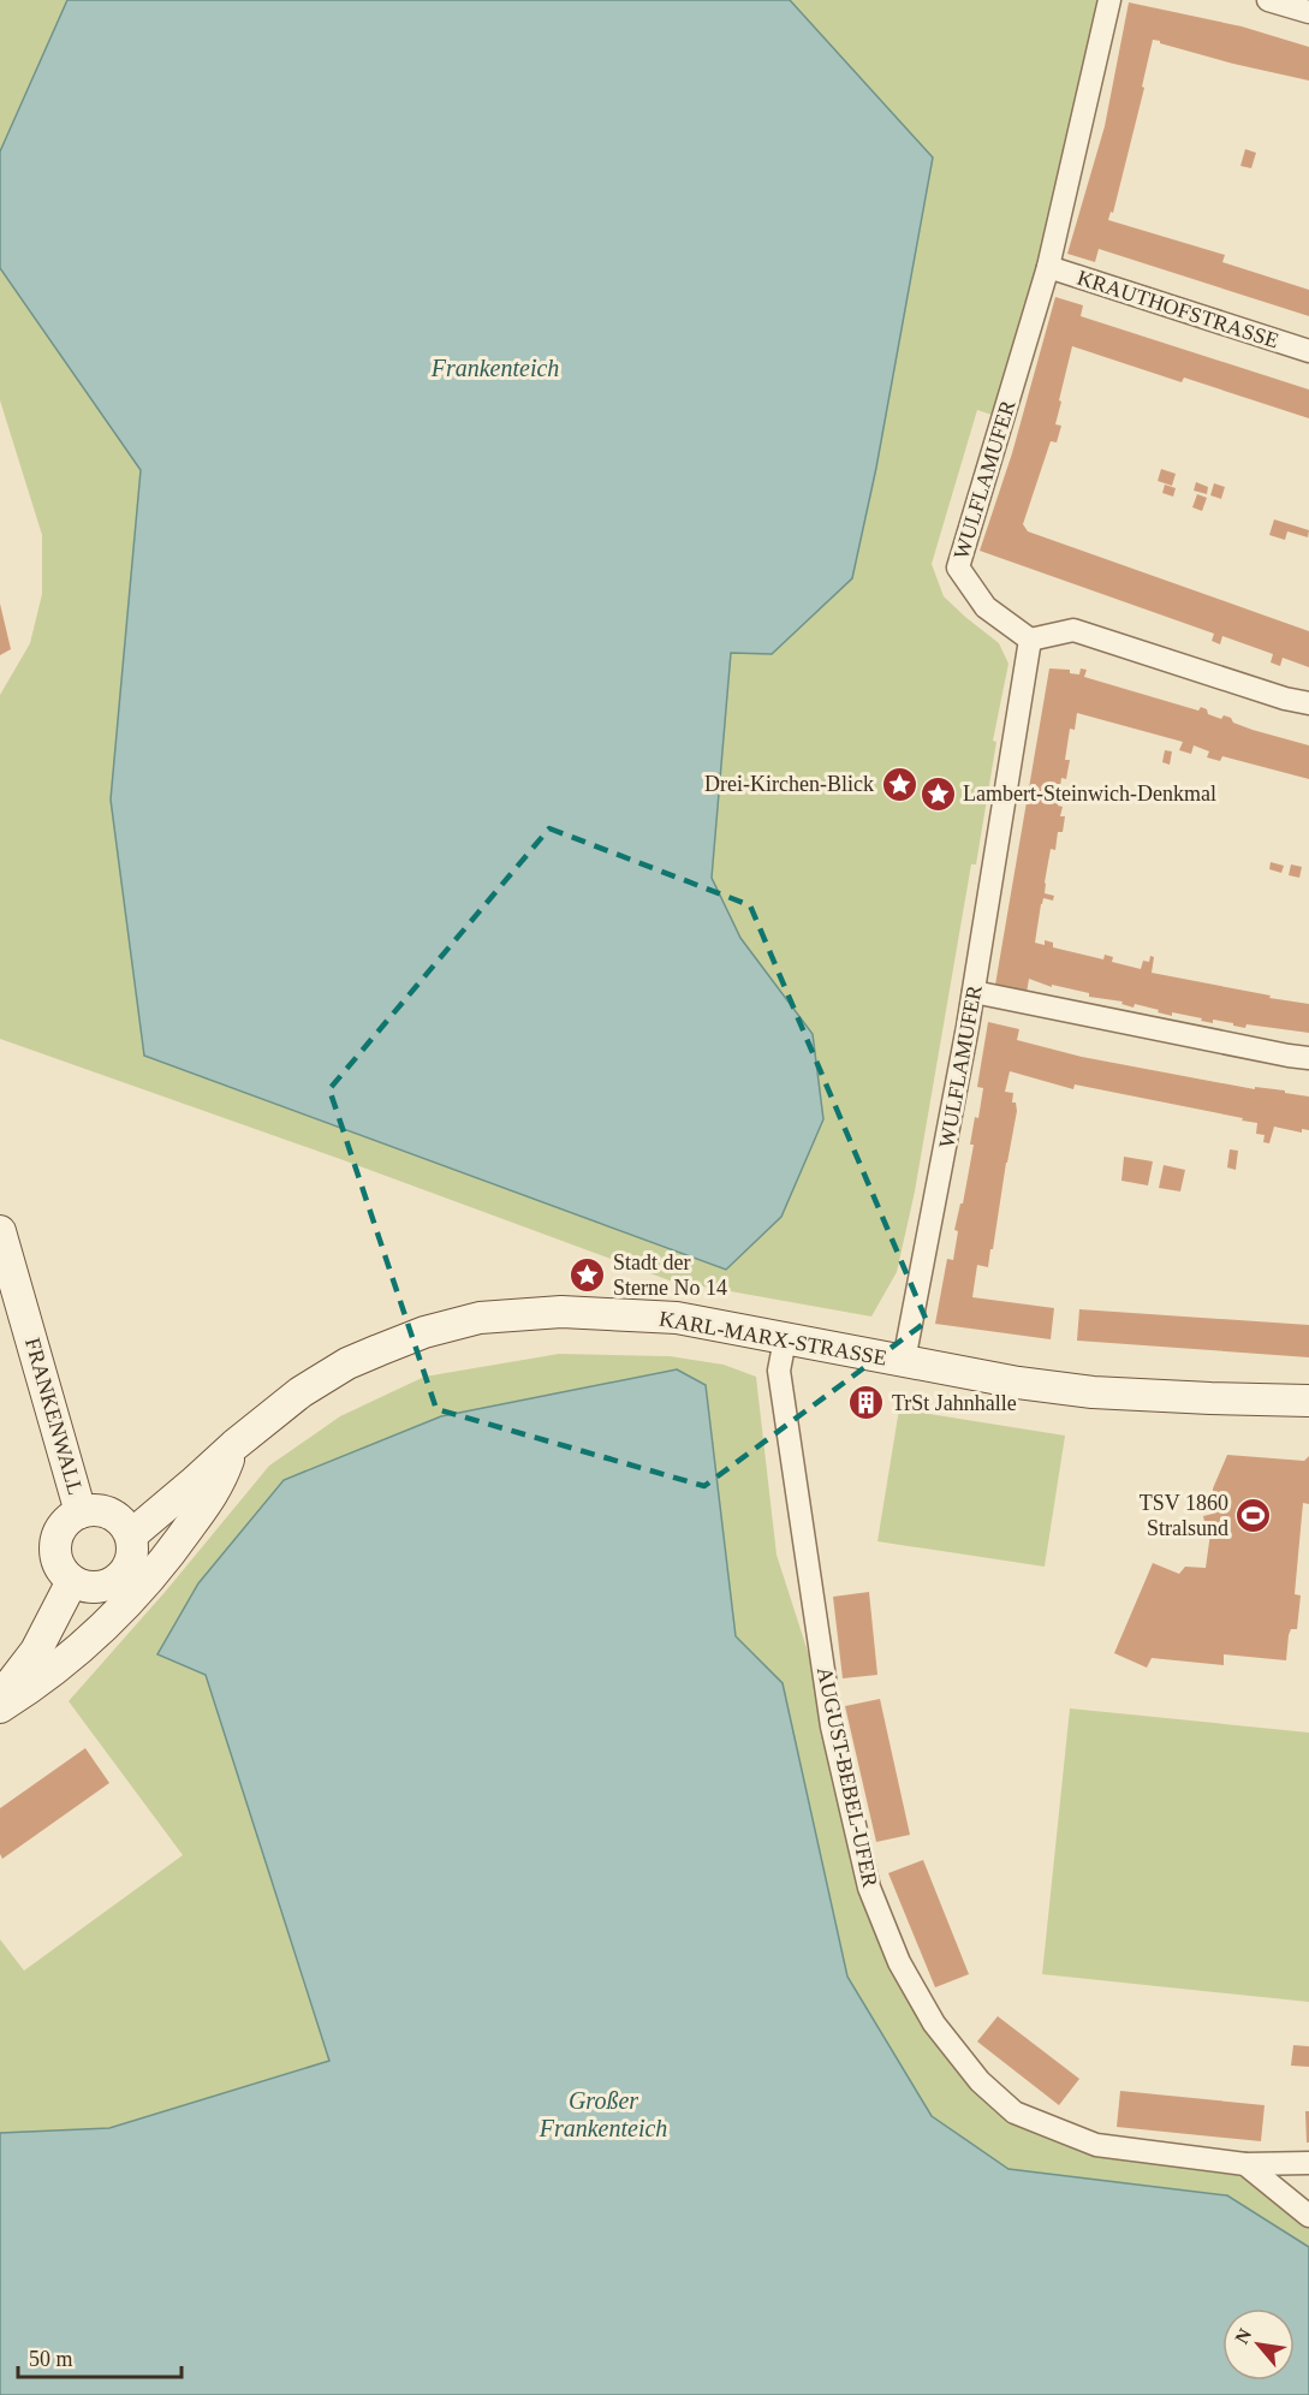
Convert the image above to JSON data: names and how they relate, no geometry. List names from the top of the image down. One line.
{"streets":{"main road":["KARL-MARX-STRASSE","FRANKENWALL"],"street":["KRAUTHOFSTRASSE","WULFLAMUFER","AUGUST-BEBEL-UFER"]},"crossings":[["KRAUTHOFSTRASSE","WULFLAMUFER"],["WULFLAMUFER","KARL-MARX-STRASSE"],["KARL-MARX-STRASSE","FRANKENWALL"],["KARL-MARX-STRASSE","AUGUST-BEBEL-UFER"]],"water":["Frankenteich","Großer Frankenteich"],"places":{"place":["Drei-Kirchen-Blick","Lambert-Steinwich-Denkmal","Stadt der Sterne No 14"],"building":["TrSt Jahnhalle"],"sports":["TSV 1860 Stralsund"]},"scale_bar":"50 m","north":"top left"}
